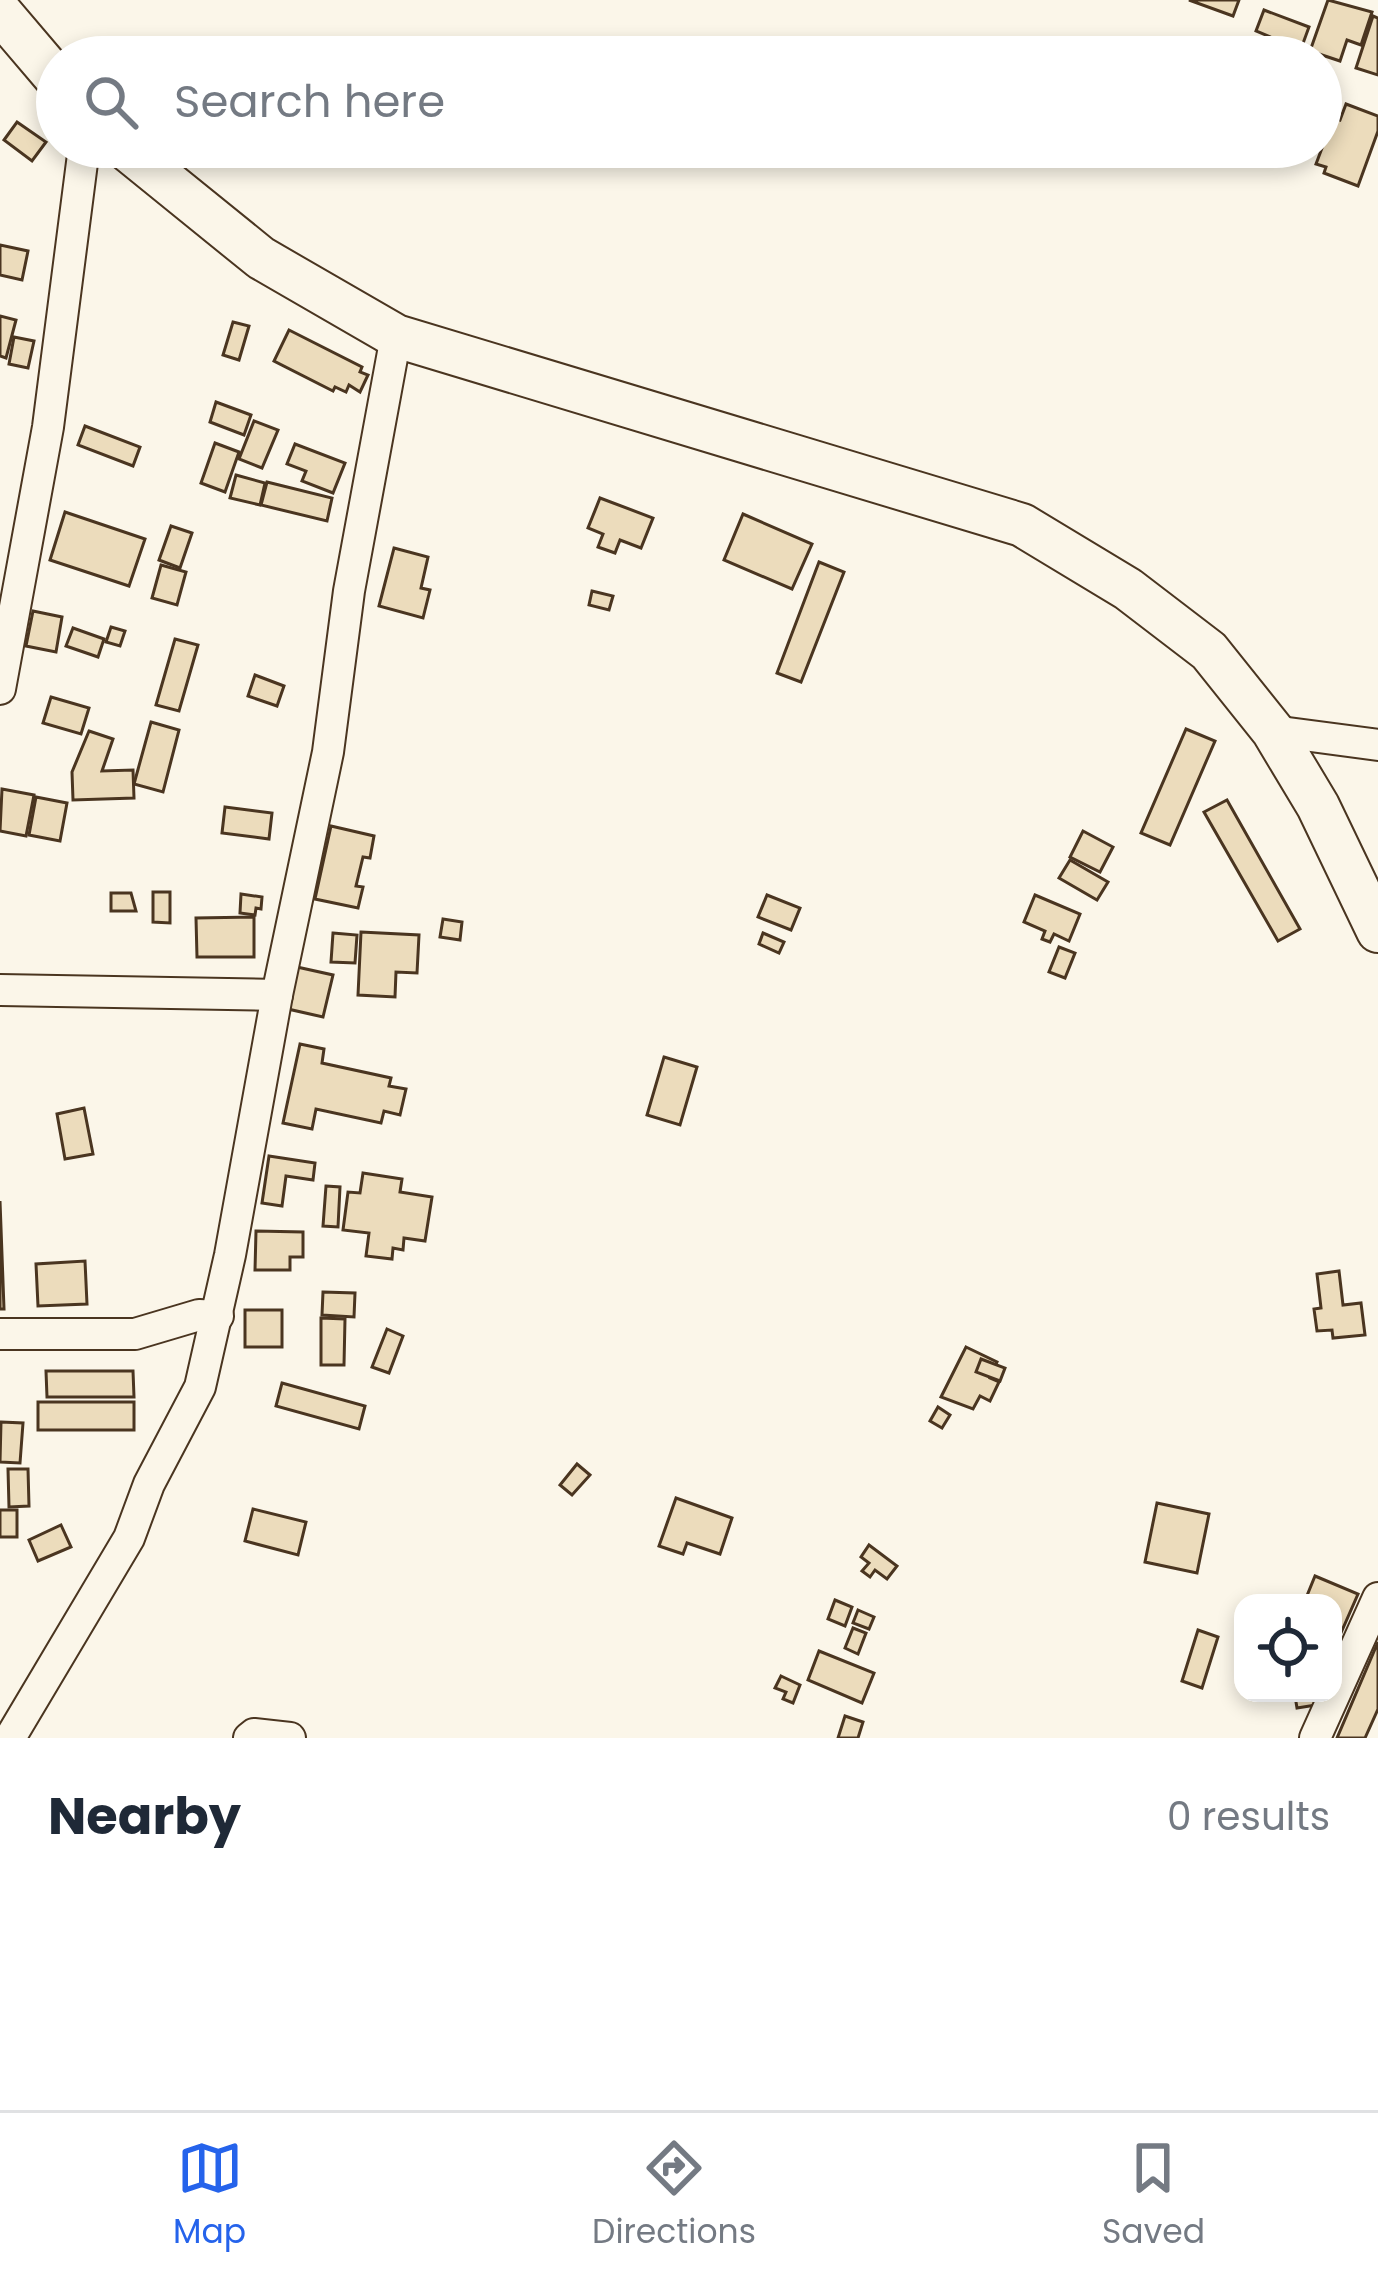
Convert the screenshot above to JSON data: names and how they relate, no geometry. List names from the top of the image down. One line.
{"page":{"search":"Search here","heading":["Nearby","0 results"],"nav":["Map","Directions","Saved"]}}
